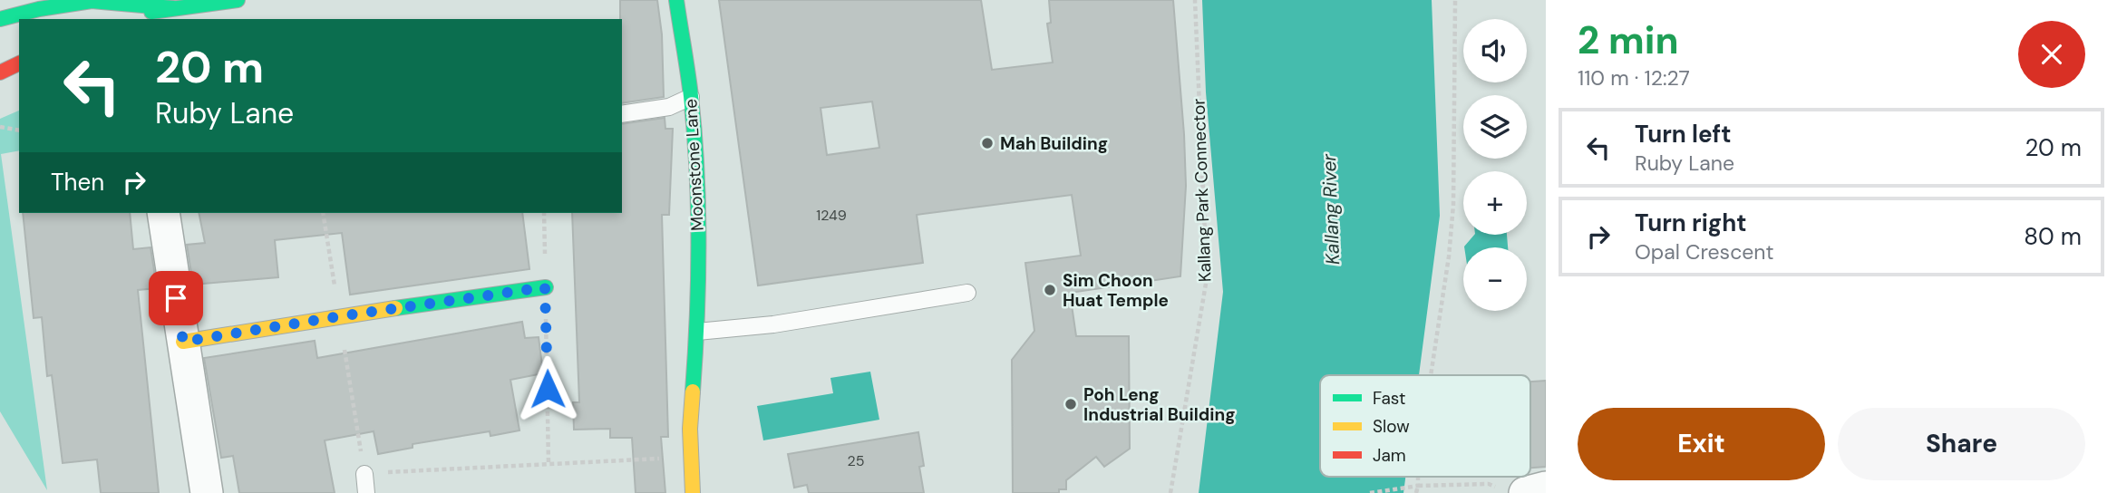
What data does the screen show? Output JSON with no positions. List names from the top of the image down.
{
  "streets": {
    "street": ["Moonstone Lane"],
    "path": ["Kallang Park Connector"]
  },
  "water": ["Kallang River"],
  "places": ["Mah Building", "Sim Choon Huat Temple", "Poh Leng Industrial Building"],
  "house_numbers": ["1249", "25"],
  "legend": ["Fast", "Slow", "Jam"],
  "page": {
    "heading": ["2 min", "110 m · 12:27"],
    "map_buttons": ["+", "−"],
    "turn": ["20 m", "Ruby Lane"],
    "list": [
      {
        "name": "Turn left",
        "note": "Ruby Lane",
        "value": "20 m"
      },
      {
        "name": "Turn right",
        "note": "Opal Crescent",
        "value": "80 m"
      }
    ],
    "then": "Then",
    "buttons": ["Exit", "Share"]
  }
}
